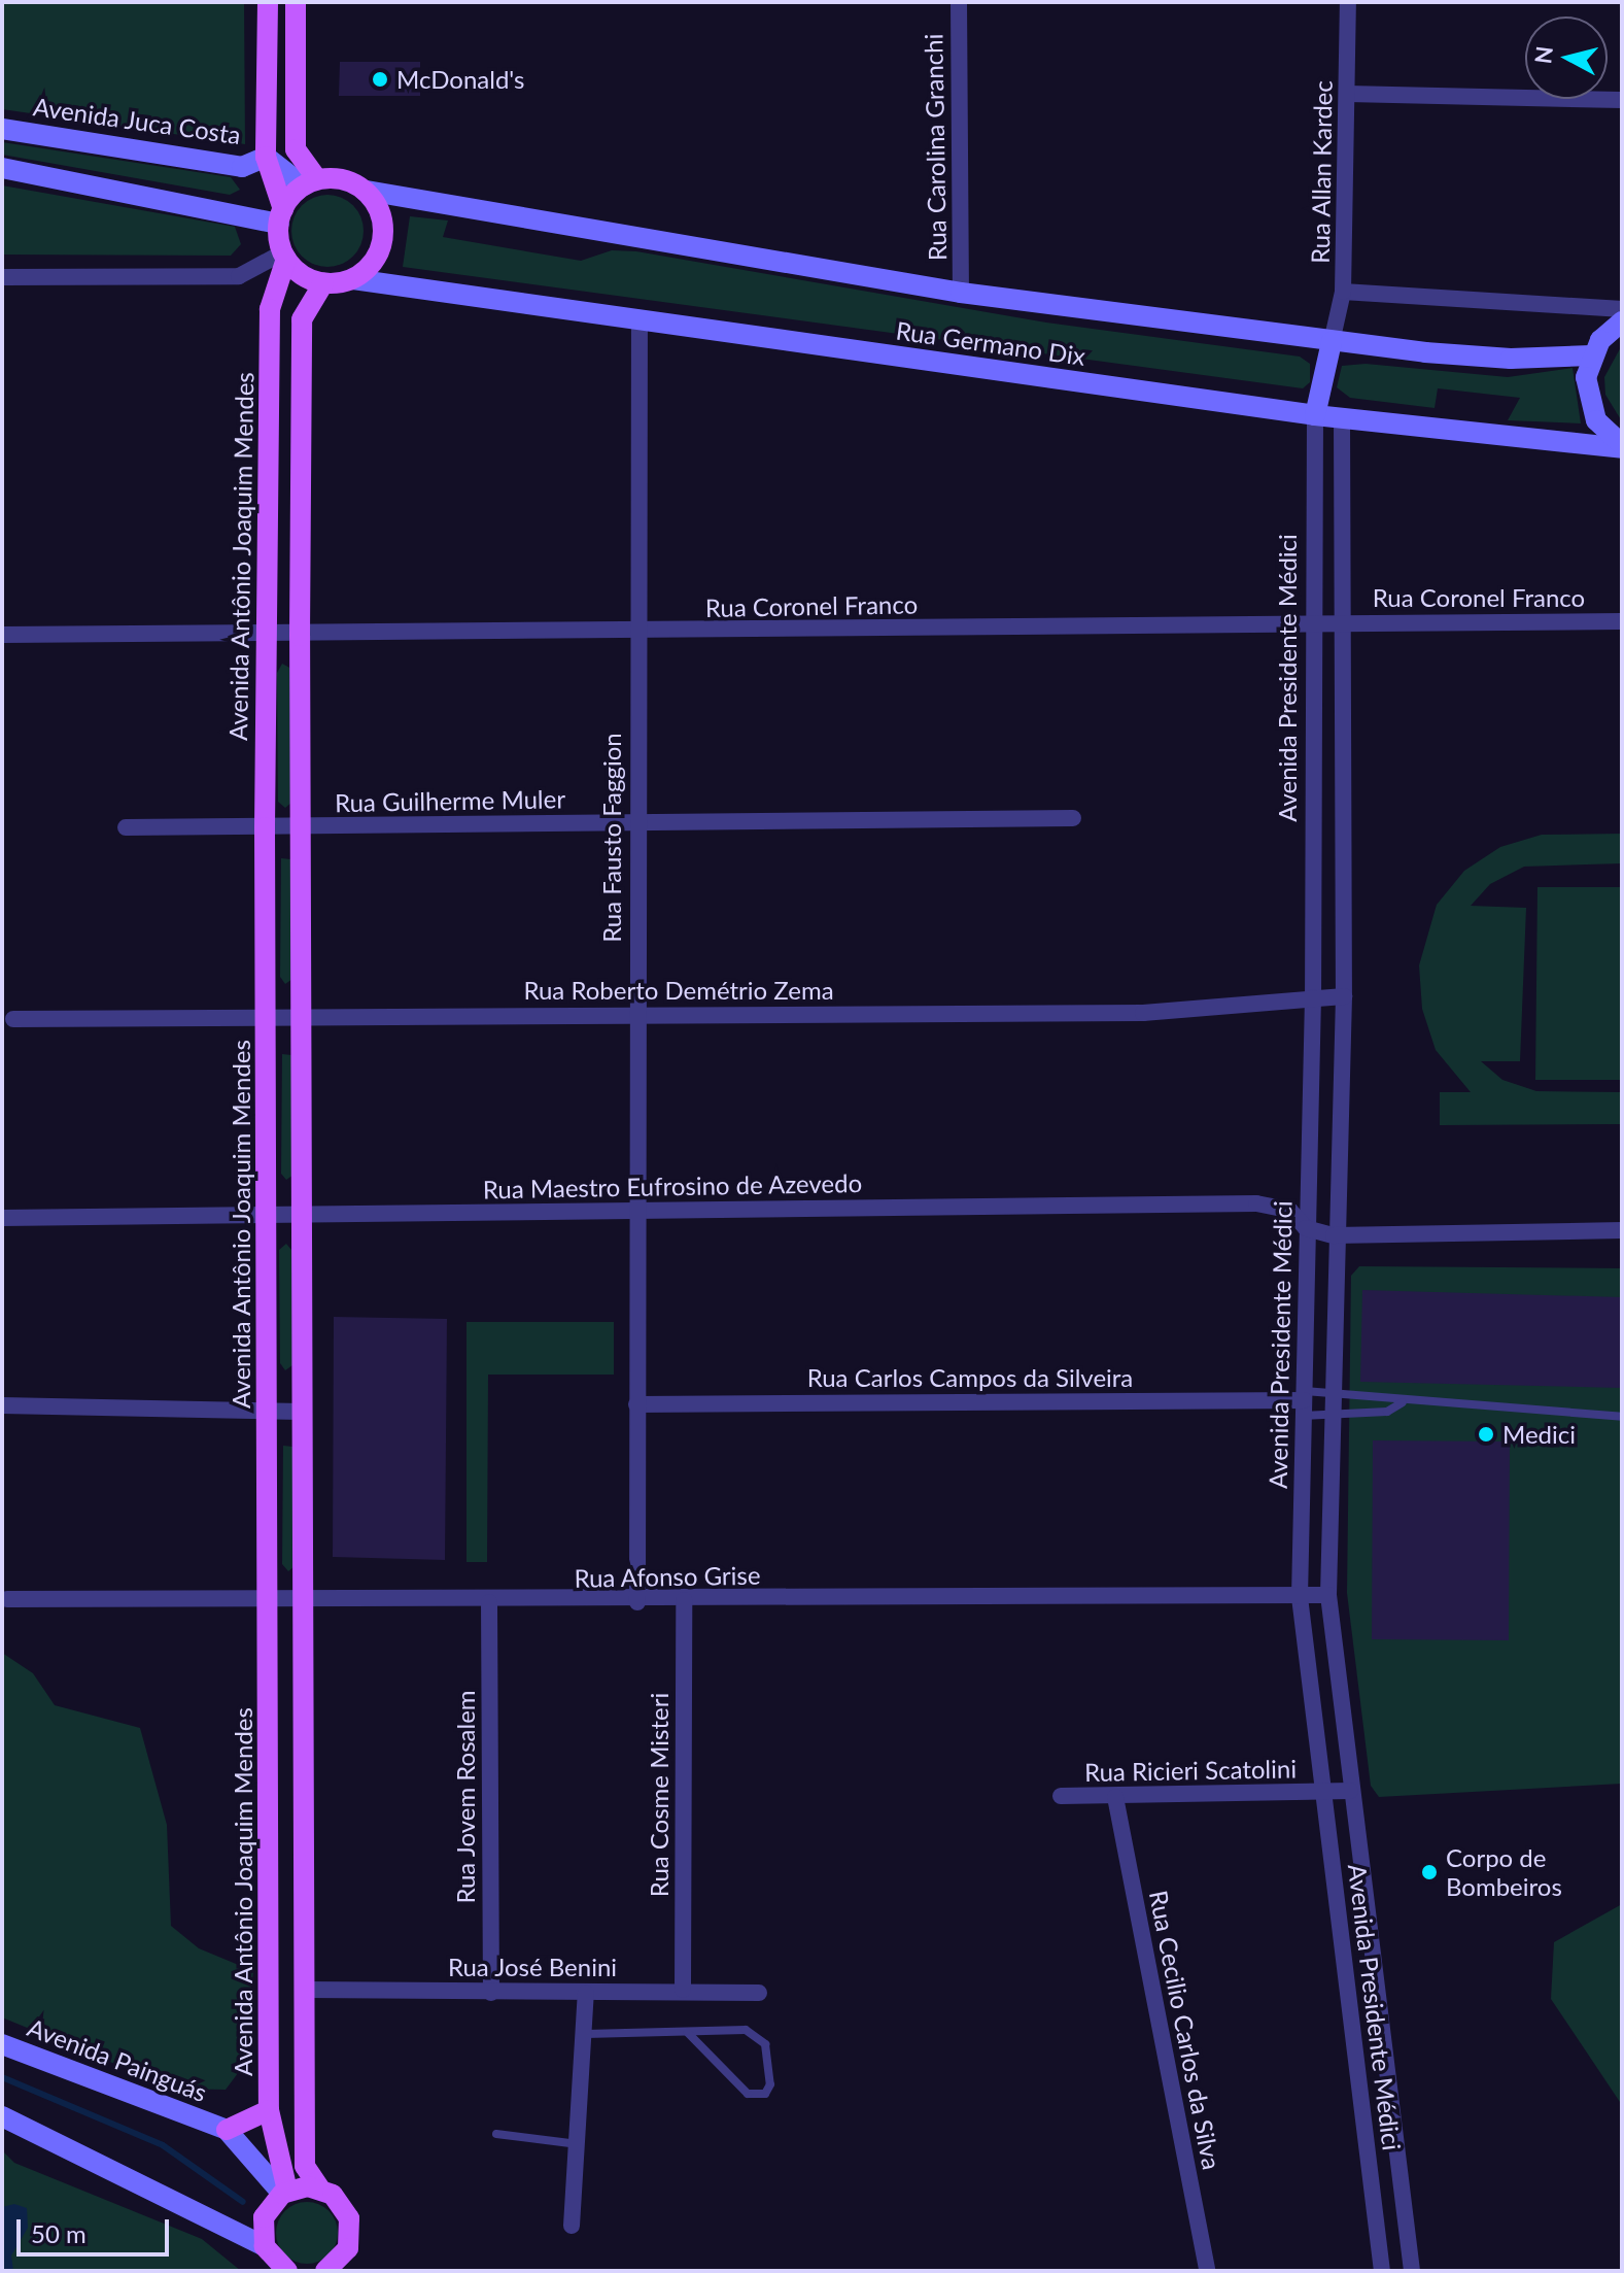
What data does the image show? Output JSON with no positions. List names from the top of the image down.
{
  "streets": {
    "main road": [
      "Avenida Juca Costa",
      "Rua Germano Dix",
      "Avenida Antônio Joaquim Mendes",
      "Avenida Painguás"
    ],
    "street": [
      "Rua Carolina Granchi",
      "Rua Allan Kardec",
      "Rua Coronel Franco",
      "Avenida Presidente Médici",
      "Rua Guilherme Muler",
      "Rua Fausto Faggion",
      "Rua Roberto Demétrio Zema",
      "Rua Maestro Eufrosino de Azevedo",
      "Rua Carlos Campos da Silveira",
      "Rua Afonso Grise",
      "Rua Ricieri Scatolini",
      "Rua Cosme Misteri",
      "Rua Jovem Rosalem",
      "Rua José Benini",
      "Rua Cecilio Carlos da Silva"
    ]
  },
  "crossings": [
    ["Avenida Juca Costa", "Rua Germano Dix"],
    ["Avenida Juca Costa", "Avenida Antônio Joaquim Mendes"],
    ["Rua Carolina Granchi", "Rua Germano Dix"],
    ["Rua Allan Kardec", "Rua Germano Dix"],
    ["Rua Germano Dix", "Avenida Antônio Joaquim Mendes"],
    ["Rua Germano Dix", "Avenida Presidente Médici"],
    ["Rua Germano Dix", "Rua Fausto Faggion"],
    ["Avenida Antônio Joaquim Mendes", "Rua Coronel Franco"],
    ["Avenida Antônio Joaquim Mendes", "Rua Guilherme Muler"],
    ["Avenida Antônio Joaquim Mendes", "Rua Roberto Demétrio Zema"],
    ["Avenida Antônio Joaquim Mendes", "Rua Maestro Eufrosino de Azevedo"],
    ["Avenida Antônio Joaquim Mendes", "Rua Afonso Grise"],
    ["Avenida Antônio Joaquim Mendes", "Avenida Painguás"],
    ["Rua Coronel Franco", "Avenida Presidente Médici"],
    ["Rua Coronel Franco", "Rua Fausto Faggion"],
    ["Avenida Presidente Médici", "Rua Roberto Demétrio Zema"],
    ["Avenida Presidente Médici", "Rua Maestro Eufrosino de Azevedo"],
    ["Avenida Presidente Médici", "Rua Carlos Campos da Silveira"],
    ["Avenida Presidente Médici", "Rua Afonso Grise"],
    ["Avenida Presidente Médici", "Rua Ricieri Scatolini"],
    ["Rua Guilherme Muler", "Rua Fausto Faggion"],
    ["Rua Fausto Faggion", "Rua Roberto Demétrio Zema"],
    ["Rua Fausto Faggion", "Rua Maestro Eufrosino de Azevedo"],
    ["Rua Fausto Faggion", "Rua Carlos Campos da Silveira"],
    ["Rua Fausto Faggion", "Rua Afonso Grise"],
    ["Rua Afonso Grise", "Rua Cosme Misteri"],
    ["Rua Afonso Grise", "Rua Jovem Rosalem"],
    ["Rua Ricieri Scatolini", "Rua Cecilio Carlos da Silva"],
    ["Rua Cosme Misteri", "Rua José Benini"],
    ["Rua Jovem Rosalem", "Rua José Benini"]
  ],
  "places": ["McDonald's", "Medici", "Corpo de Bombeiros"],
  "scale_bar": "50 m",
  "north": "left"
}
